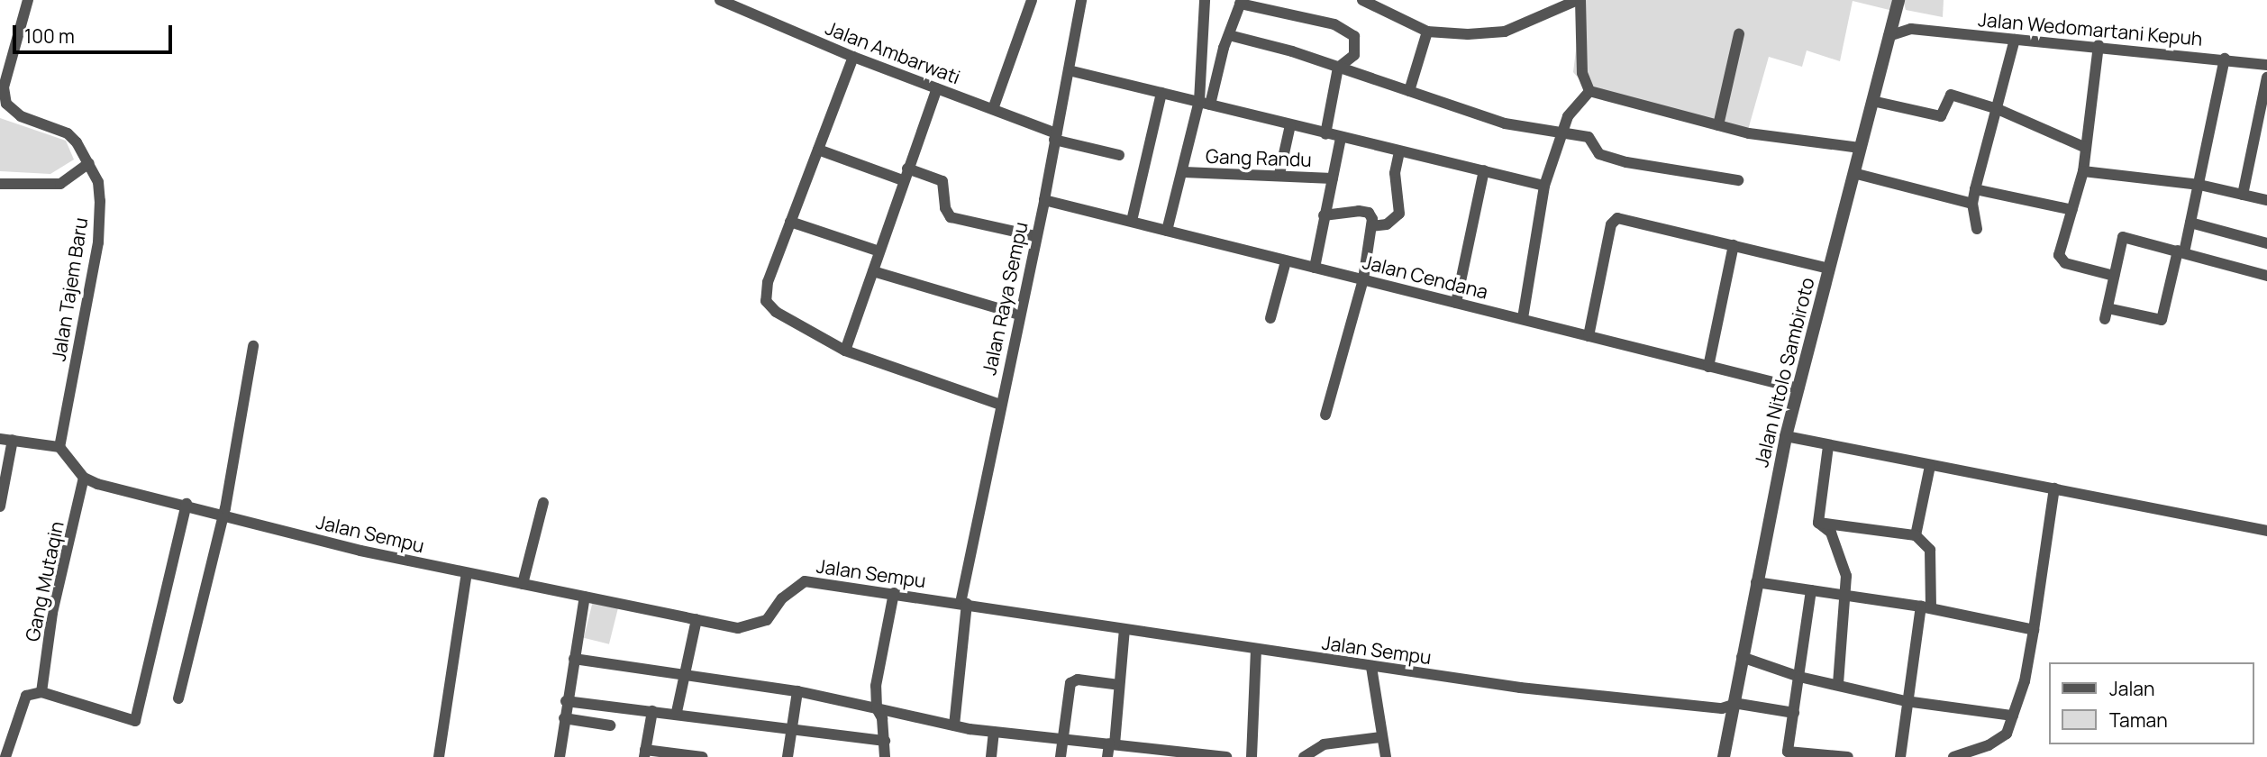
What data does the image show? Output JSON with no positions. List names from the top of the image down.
{
  "streets": {
    "street": [
      "Jalan Wedomartani Kepuh",
      "Jalan Ambarwati",
      "Gang Randu",
      "Jalan Cendana",
      "Jalan Tajem Baru",
      "Jalan Raya Sempu",
      "Jalan Nitolo Sambiroto",
      "Jalan Sempu",
      "Gang Mutaqin"
    ]
  },
  "crossings": [
    ["Jalan Wedomartani Kepuh", "Jalan Nitolo Sambiroto"],
    ["Jalan Ambarwati", "Jalan Raya Sempu"],
    ["Jalan Cendana", "Jalan Raya Sempu"],
    ["Jalan Cendana", "Jalan Nitolo Sambiroto"],
    ["Jalan Raya Sempu", "Jalan Sempu"],
    ["Jalan Nitolo Sambiroto", "Jalan Sempu"],
    ["Jalan Sempu", "Gang Mutaqin"]
  ],
  "legend": ["Jalan", "Taman"],
  "scale_bar": "100 m"
}
